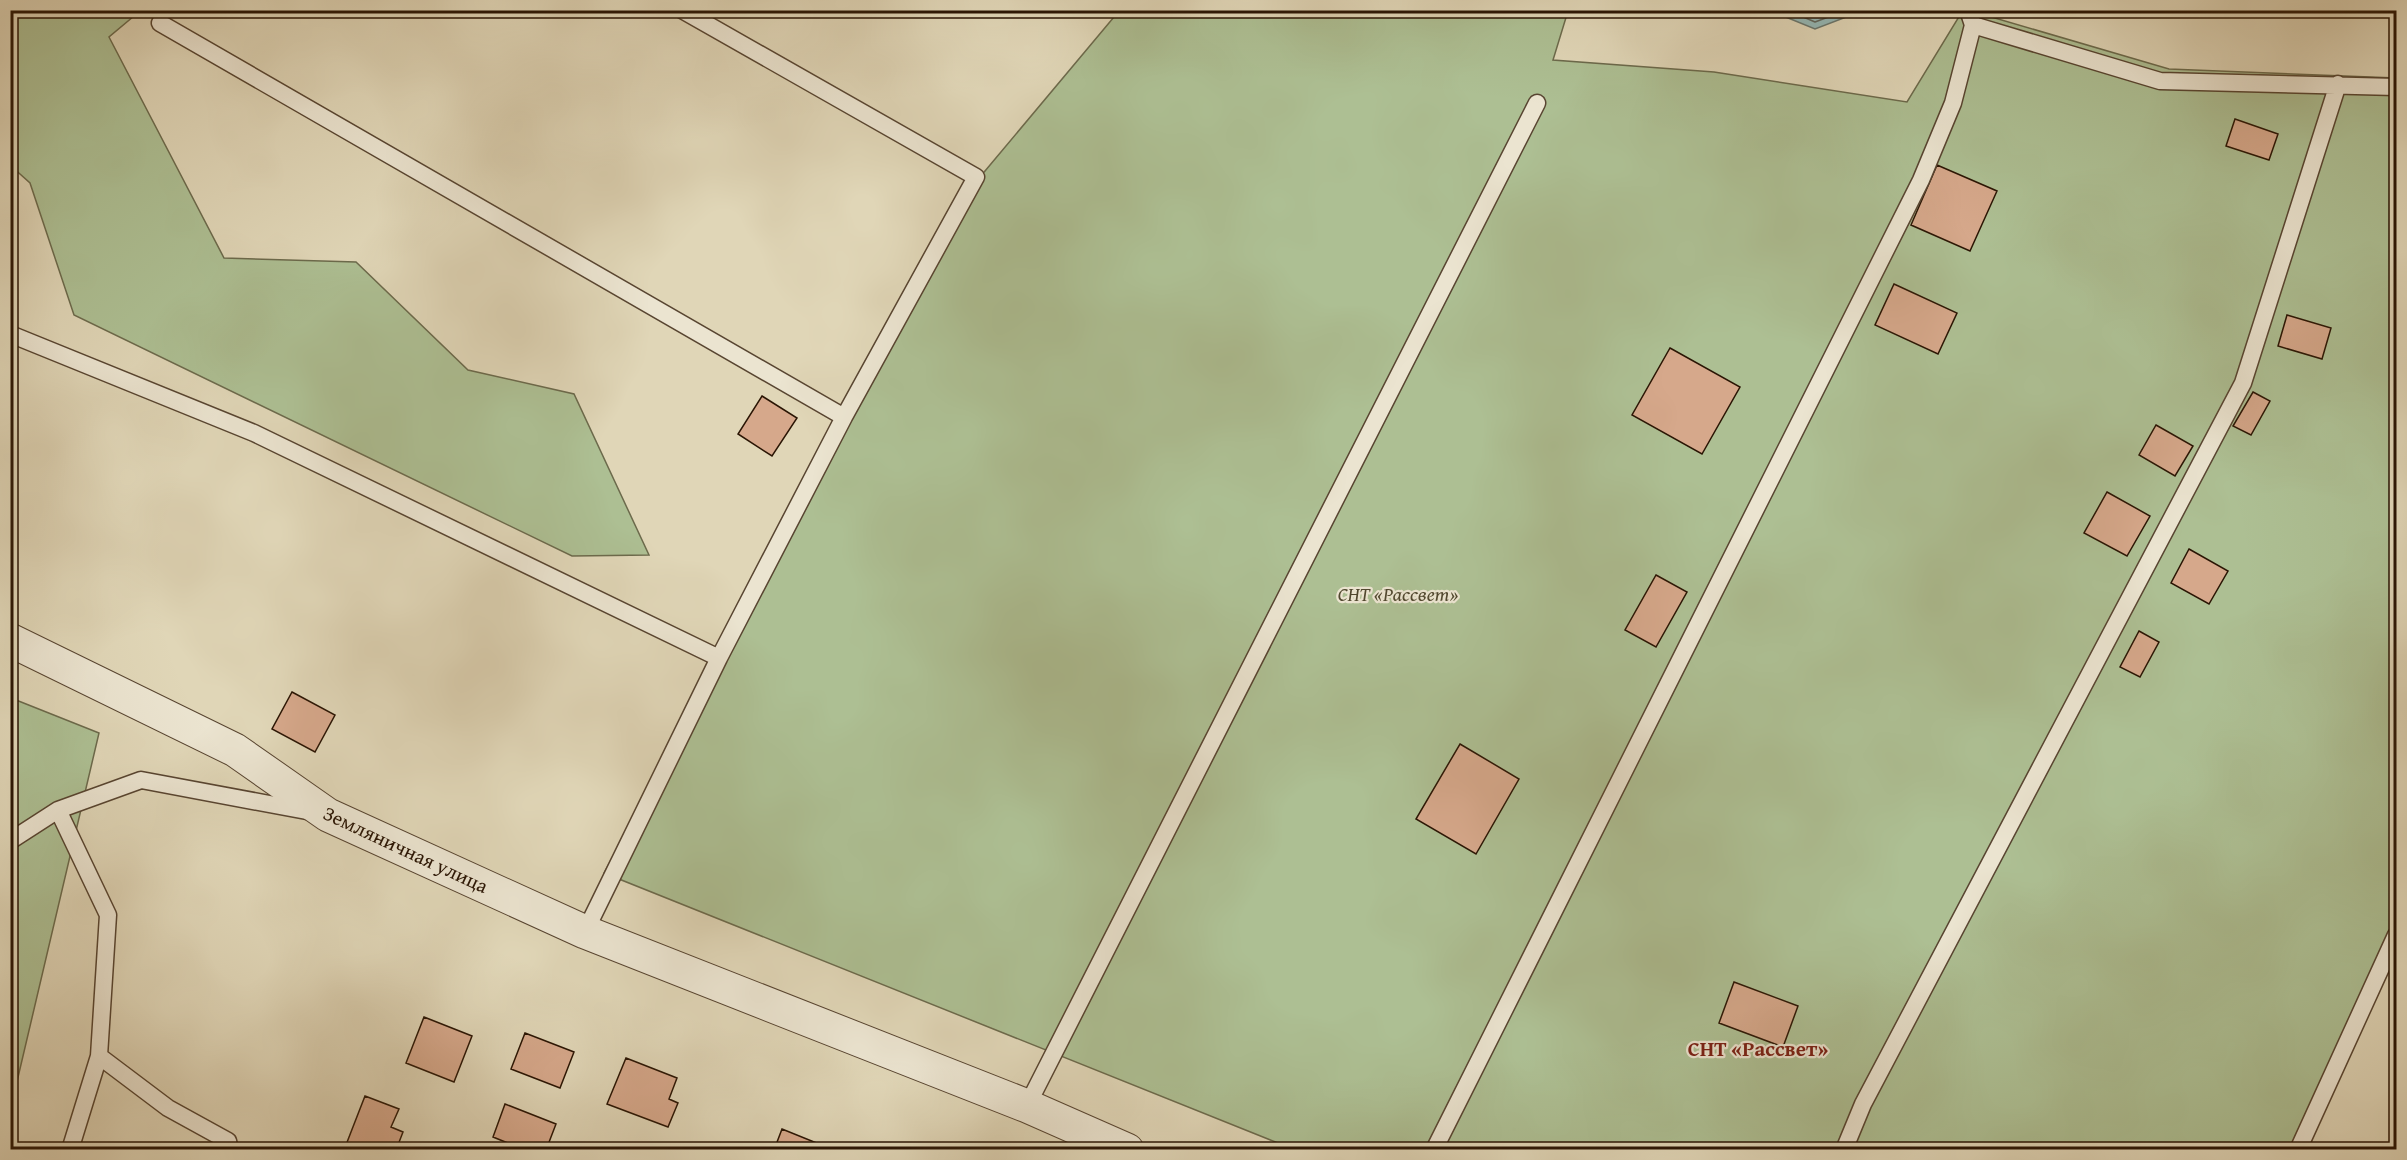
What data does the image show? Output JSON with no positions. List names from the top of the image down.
{
  "streets": {
    "street": ["Земляничная улица"]
  },
  "districts": ["СНТ «Рассвет»"],
  "parks": ["СНТ «Рассвет»"]
}
